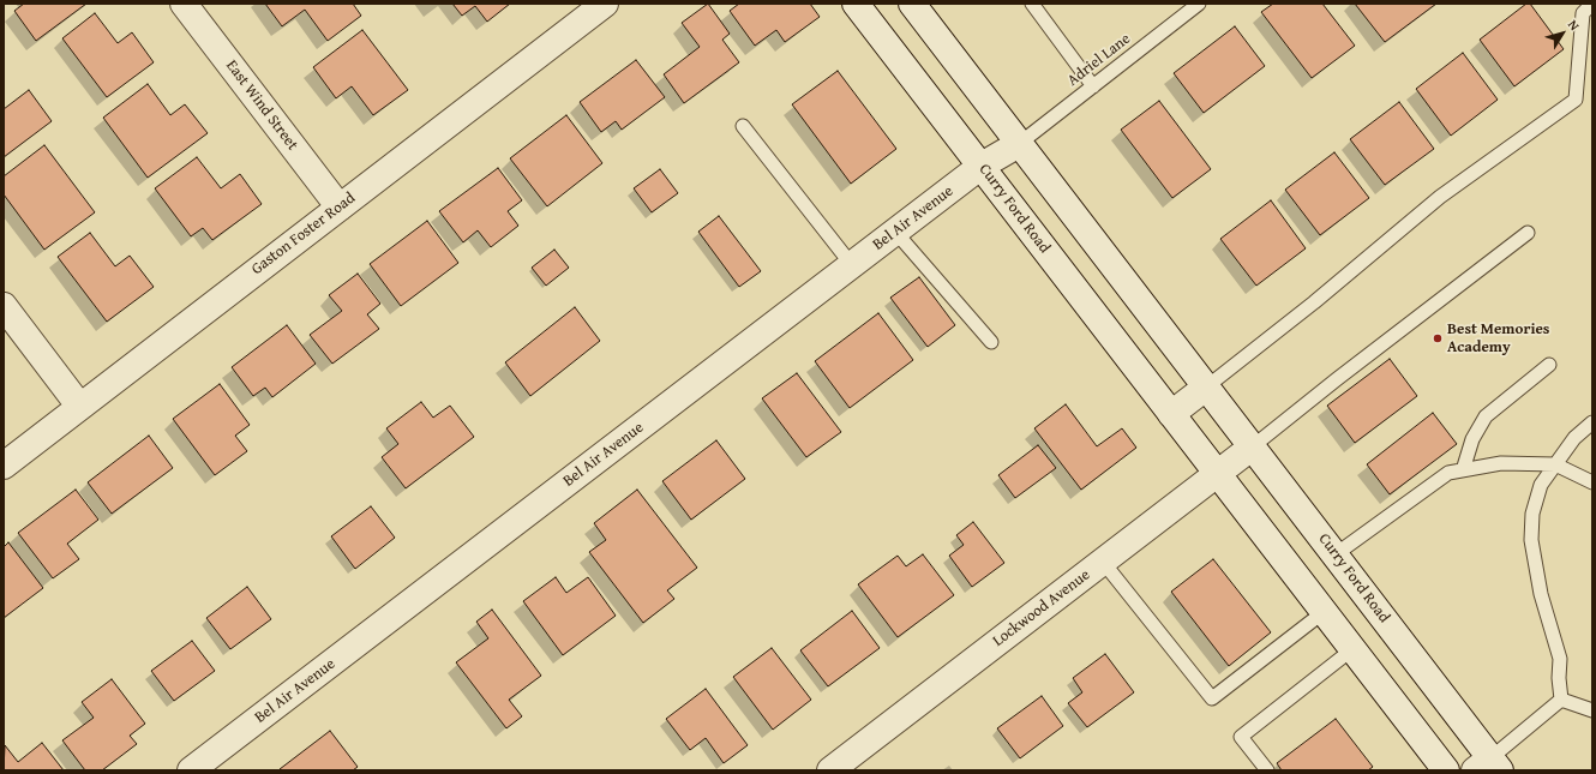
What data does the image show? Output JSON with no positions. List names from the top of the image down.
{
  "streets": {
    "street": [
      "East Wind Street",
      "Curry Ford Road",
      "Bel Air Avenue",
      "Gaston Foster Road",
      "Lockwood Avenue"
    ],
    "lane": ["Adriel Lane"]
  },
  "crossings": [
    ["Adriel Lane", "Curry Ford Road"],
    ["Adriel Lane", "Bel Air Avenue"],
    ["East Wind Street", "Gaston Foster Road"],
    ["Curry Ford Road", "Bel Air Avenue"],
    ["Curry Ford Road", "Lockwood Avenue"]
  ],
  "places": ["Best Memories Academy"],
  "north": "top right"
}
